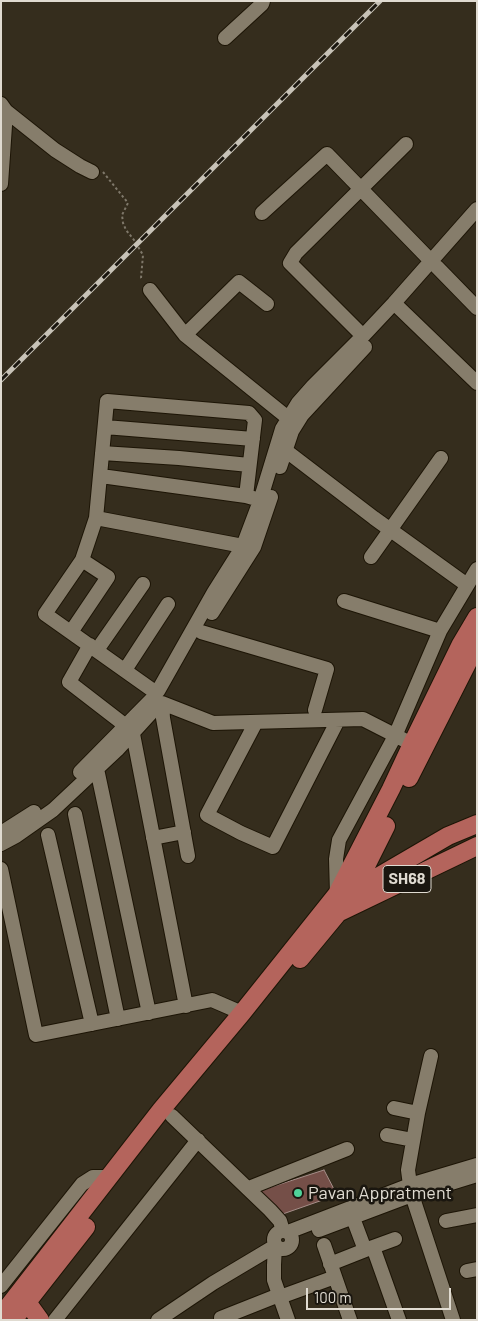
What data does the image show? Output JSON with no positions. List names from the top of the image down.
{
  "streets": {
    "main road": ["SH68"]
  },
  "places": ["Pavan Appratment"],
  "scale_bar": "100 m"
}
